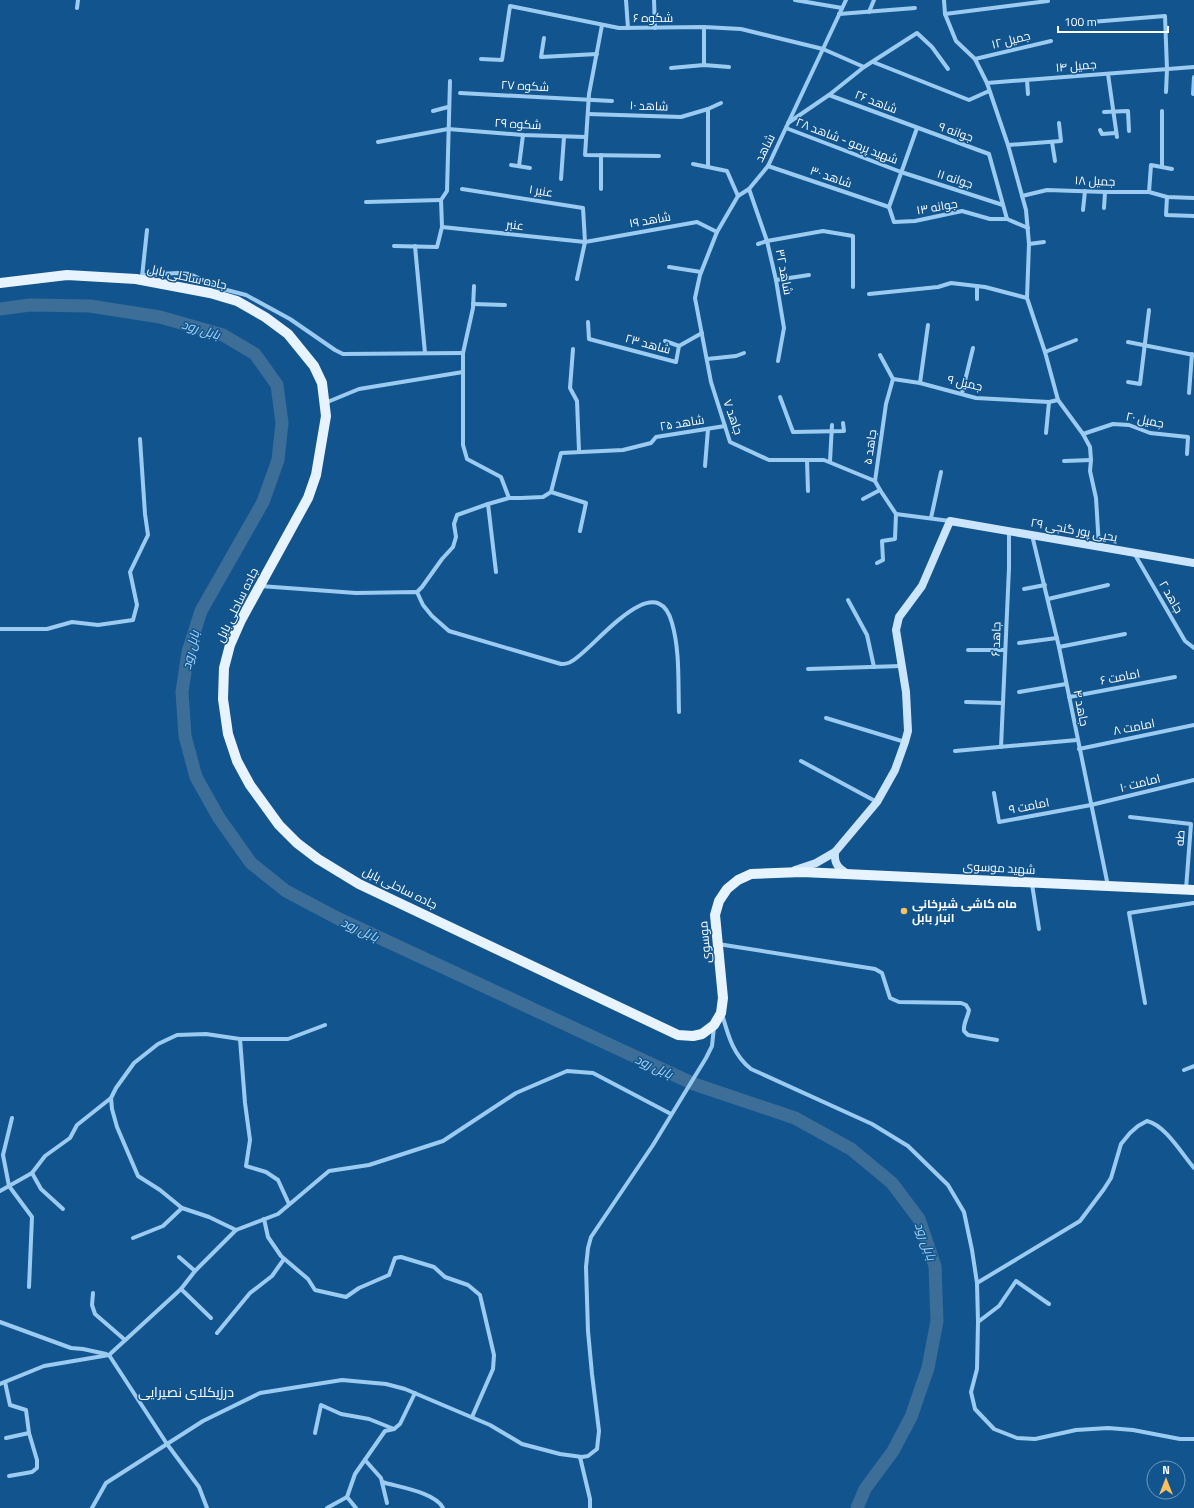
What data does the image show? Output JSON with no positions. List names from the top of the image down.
{
  "streets": {
    "main road": [
      "جاده ساحلی بابل",
      "یحیی پور گنجی ۲۹",
      "شهید موسوی",
      "موسوی"
    ],
    "street": [
      "شکوه ۶",
      "جمیل ۱۲",
      "جمیل ۱۴",
      "شکوه ۲۷",
      "شاهد ۲۶",
      "شاهد ۱۰",
      "شکوه ۲۹",
      "جوانه ۹",
      "شهید پرمو - شاهد ۲۸",
      "شاهد",
      "شاهد ۳۰",
      "جوانه ۱۱",
      "جمیل ۱۸",
      "عنیر ۱",
      "جوانه ۱۳",
      "شاهد ۱۹",
      "عنبر",
      "شاهد ۳۲",
      "شاهد ۲۳",
      "جمیل ۹",
      "جاهد ۷",
      "جمیل ۲۰",
      "شاهد ۲۵",
      "جاهد ۵",
      "جاهد ۲",
      "جاهد ۶",
      "امامت ۶",
      "جاهد ۴",
      "امامت ۸",
      "امامت ۱۰",
      "امامت ۹",
      "طه"
    ]
  },
  "crossings": [
    ["شکوه ۶", "شاهد"],
    ["شاهد ۲۶", "جوانه ۹"],
    ["جوانه ۹", "جوانه ۱۱"],
    ["شهید پرمو - شاهد ۲۸", "شاهد"],
    ["شهید پرمو - شاهد ۲۸", "جوانه ۱۱"],
    ["شاهد", "شاهد ۳۰"],
    ["شاهد", "شاهد ۱۹"],
    ["شاهد", "شاهد ۳۲"],
    ["شاهد", "جاهد ۷"],
    ["شاهد ۳۰", "جوانه ۱۳"],
    ["عنیر ۱", "شاهد ۱۹"],
    ["عنیر ۱", "عنبر"],
    ["شاهد ۱۹", "عنبر"],
    ["جاده ساحلی بابل", "موسوی"],
    ["شاهد ۲۳", "جاهد ۷"],
    ["جمیل ۹", "جاهد ۵"],
    ["جاهد ۷", "شاهد ۲۵"],
    ["جاهد ۷", "جاهد ۵"],
    ["یحیی پور گنجی ۲۹", "جاهد ۲"],
    ["یحیی پور گنجی ۲۹", "جاهد ۶"],
    ["یحیی پور گنجی ۲۹", "جاهد ۴"],
    ["امامت ۶", "جاهد ۴"],
    ["جاهد ۴", "امامت ۸"],
    ["جاهد ۴", "امامت ۱۰"],
    ["جاهد ۴", "امامت ۹"],
    ["جاهد ۴", "شهید موسوی"],
    ["امامت ۱۰", "امامت ۹"],
    ["طه", "شهید موسوی"],
    ["شهید موسوی", "موسوی"]
  ],
  "districts": ["درزیکلای نصیرایی"],
  "water": ["بابل رود"],
  "places": ["ماه کاشی شیرخانی انبار بابل"],
  "scale_bar": "100 m",
  "north": "top"
}
